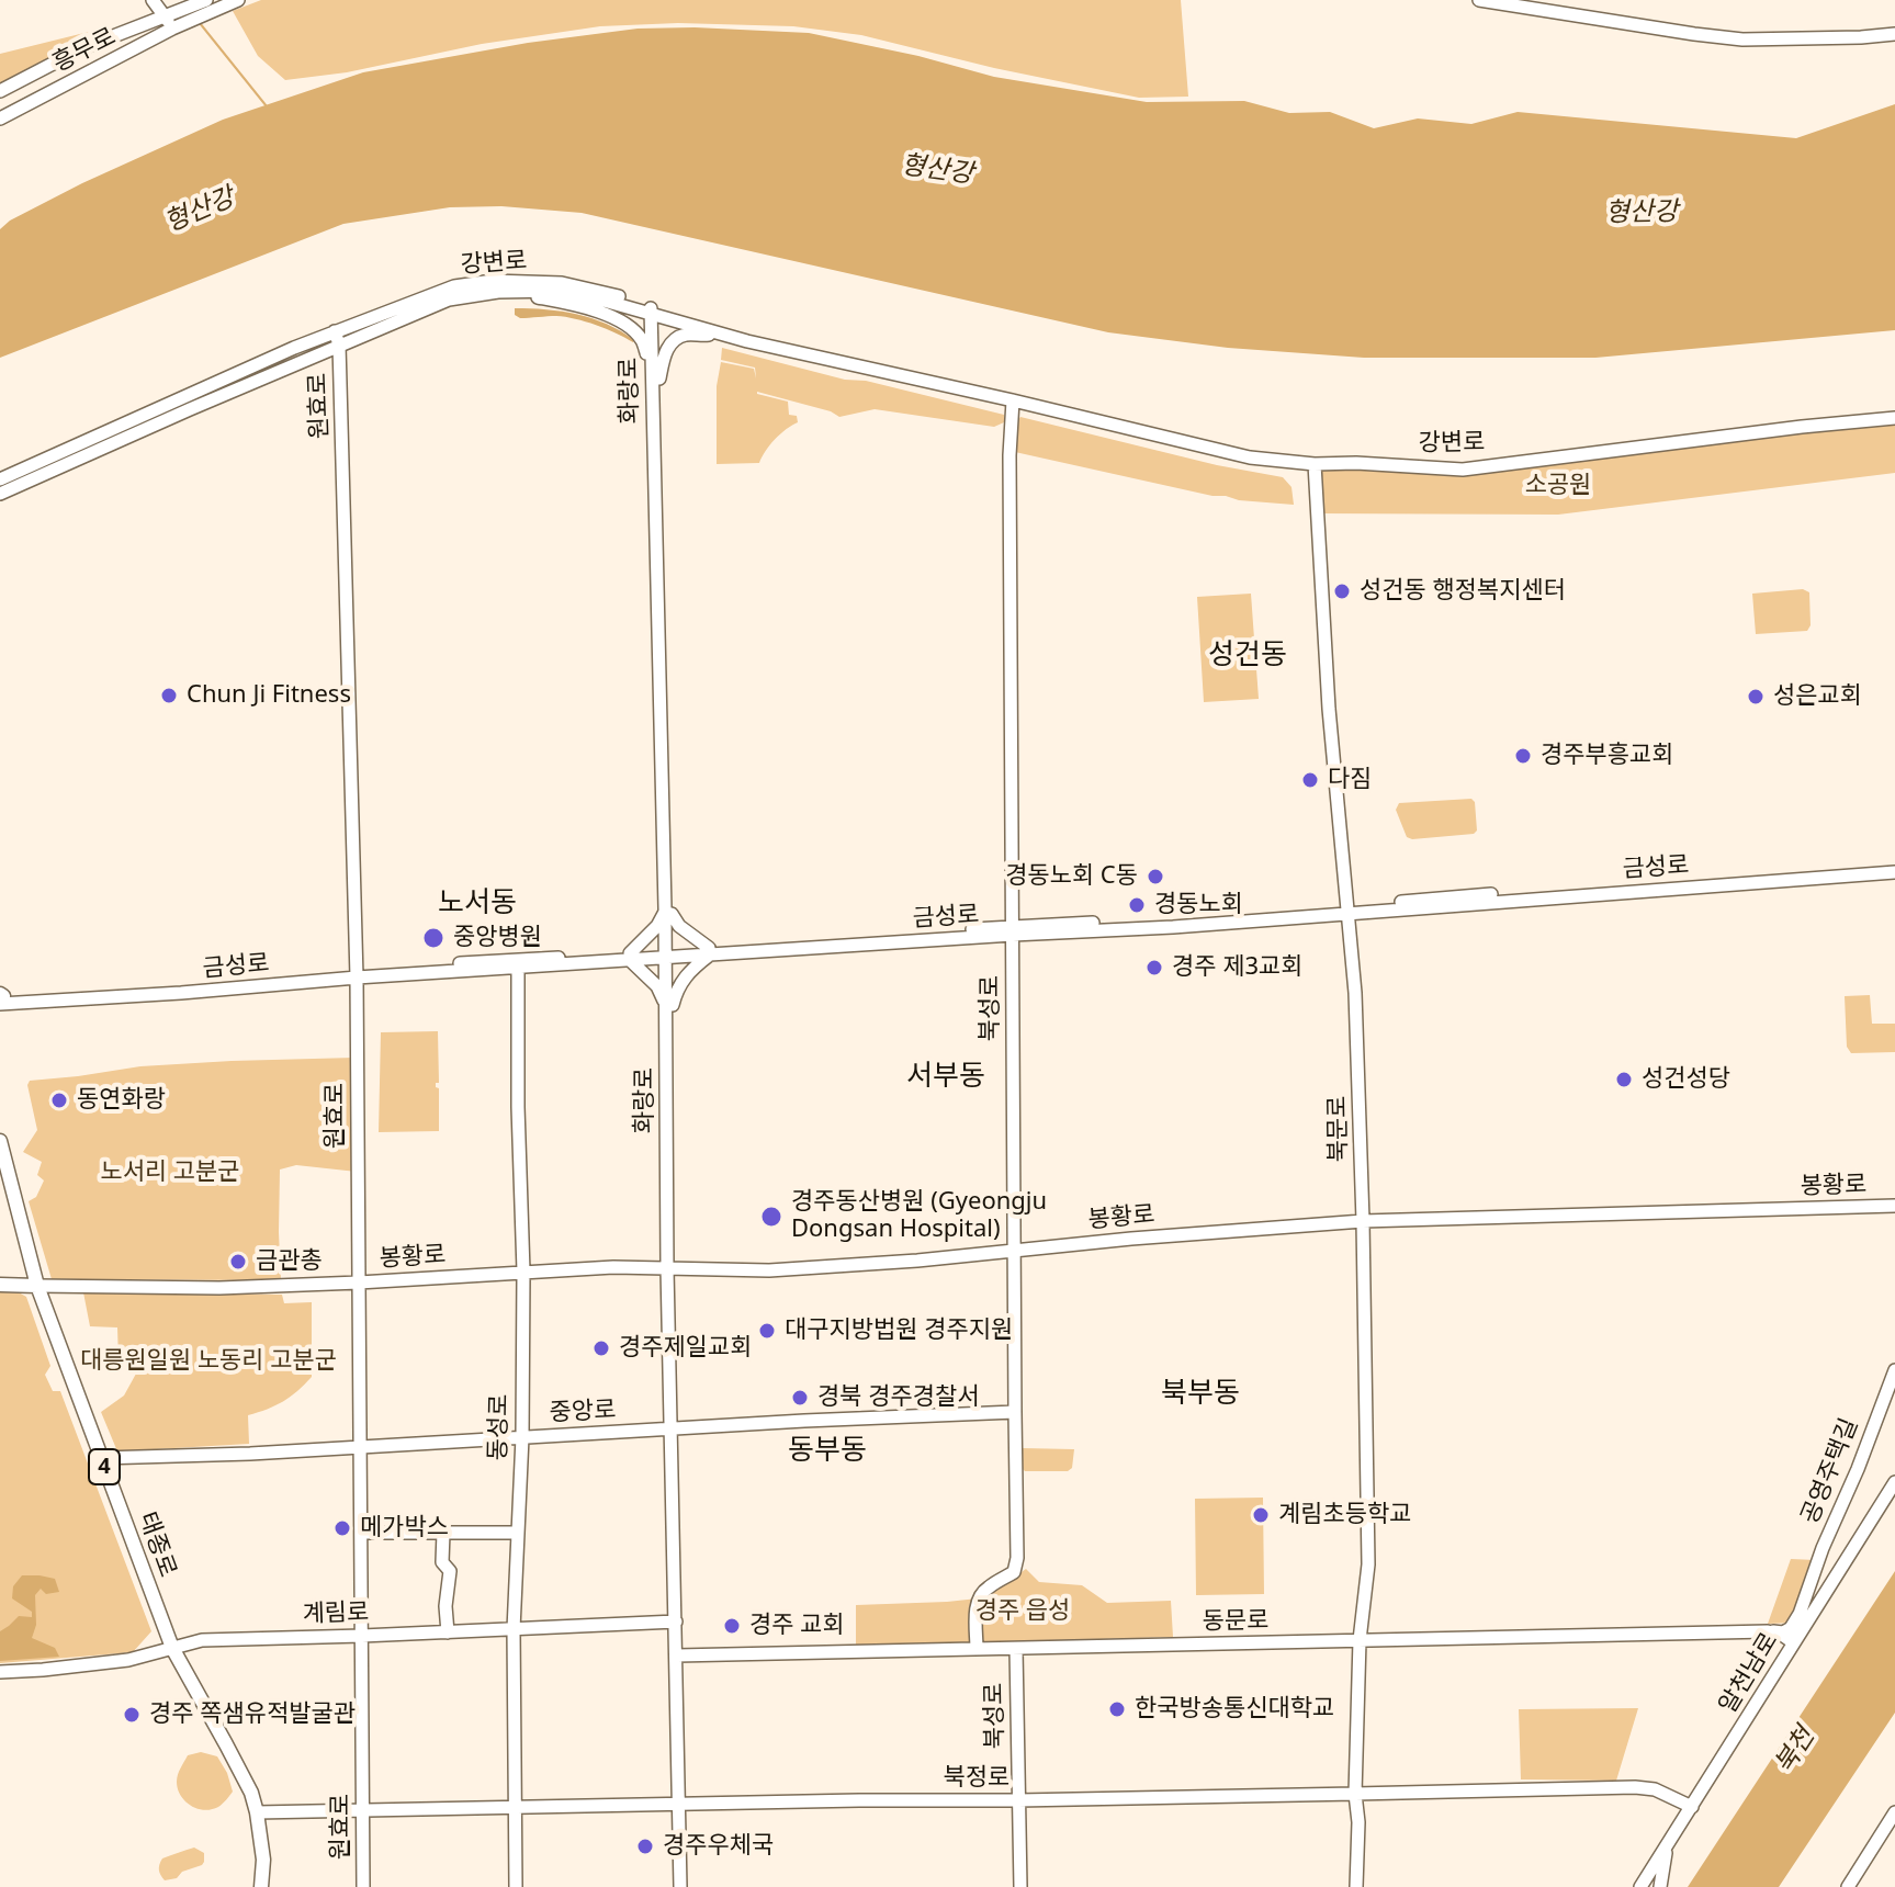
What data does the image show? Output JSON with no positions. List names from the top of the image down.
{
  "streets": {
    "main road": ["4", "태종로"],
    "street": [
      "흥무로",
      "강변로",
      "화랑로",
      "원효로",
      "금성로",
      "북성로",
      "북문로",
      "봉황로",
      "중앙로",
      "동성로",
      "공영주택길",
      "계림로",
      "동문로",
      "알천남로",
      "북정로"
    ]
  },
  "crossings": [
    ["강변로", "화랑로"],
    ["강변로", "원효로"],
    ["강변로", "북성로"],
    ["강변로", "북문로"],
    ["화랑로", "금성로"],
    ["화랑로", "봉황로"],
    ["화랑로", "중앙로"],
    ["화랑로", "계림로"],
    ["화랑로", "동문로"],
    ["화랑로", "북정로"],
    ["원효로", "금성로"],
    ["원효로", "봉황로"],
    ["원효로", "중앙로"],
    ["원효로", "계림로"],
    ["원효로", "북정로"],
    ["금성로", "북성로"],
    ["금성로", "북문로"],
    ["금성로", "동성로"],
    ["북성로", "봉황로"],
    ["북성로", "중앙로"],
    ["북성로", "동문로"],
    ["북성로", "북정로"],
    ["북문로", "봉황로"],
    ["북문로", "동문로"],
    ["북문로", "북정로"],
    ["봉황로", "동성로"],
    ["봉황로", "태종로"],
    ["중앙로", "동성로"],
    ["중앙로", "태종로"],
    ["동성로", "계림로"],
    ["동성로", "북정로"],
    ["공영주택길", "알천남로"],
    ["태종로", "계림로"],
    ["태종로", "북정로"],
    ["동문로", "알천남로"],
    ["알천남로", "북정로"]
  ],
  "districts": [
    "성건동",
    "노서동",
    "서부동",
    "북부동",
    "동부동"
  ],
  "water": ["형산강", "북천"],
  "parks": [
    "소공원",
    "노서리 고분군",
    "대릉원일원 노동리 고분군",
    "경주 읍성"
  ],
  "places": [
    "성건동 행정복지센터",
    "Chun Ji Fitness",
    "성은교회",
    "경주부흥교회",
    "다짐",
    "경동노회 C동",
    "경동노회",
    "중앙병원",
    "경주 제3교회",
    "성건성당",
    "동연화랑",
    "경주동산병원 (Gyeongju Dongsan Hospital)",
    "금관총",
    "대구지방법원 경주지원",
    "경주제일교회",
    "경북 경주경찰서",
    "계림초등학교",
    "메가박스",
    "경주 교회",
    "한국방송통신대학교",
    "경주 쪽샘유적발굴관",
    "경주우체국"
  ]
}
